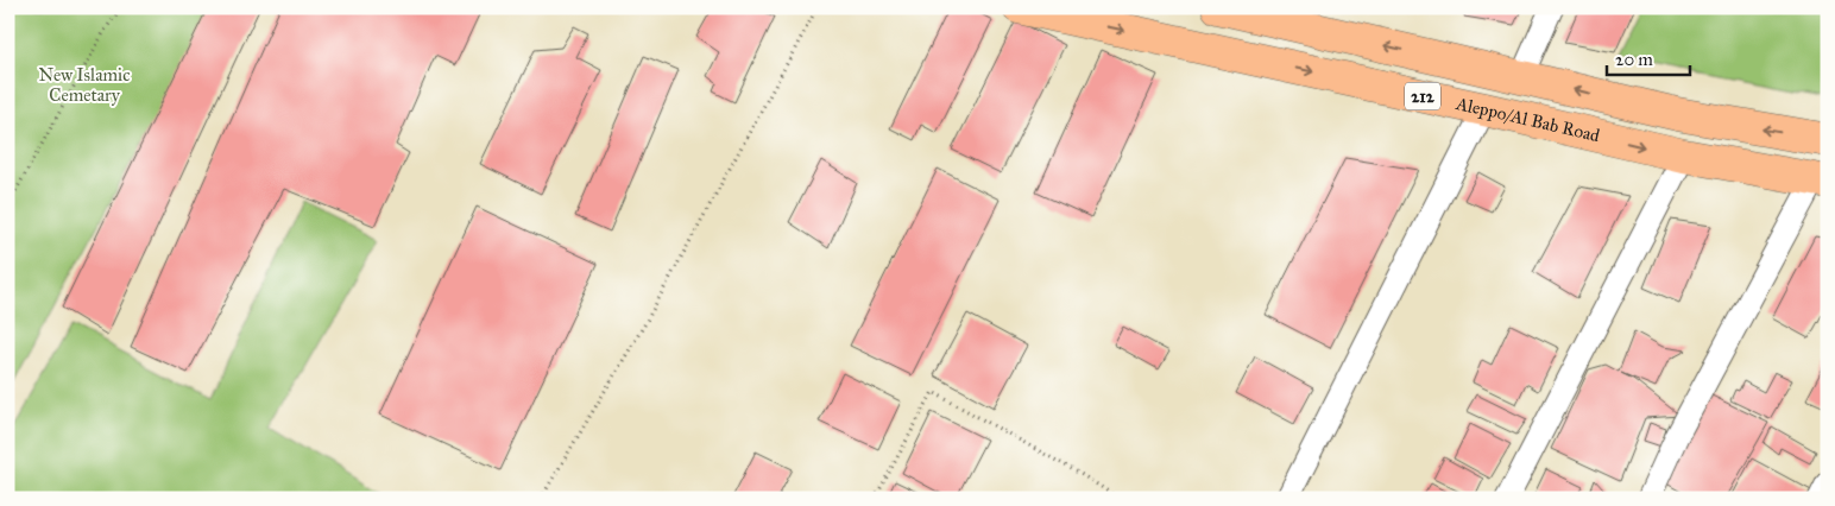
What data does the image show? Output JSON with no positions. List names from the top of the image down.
{
  "streets": {
    "main road": ["212", "Aleppo/Al Bab Road"]
  },
  "parks": ["New Islamic Cemetary"],
  "scale_bar": "20 m"
}
